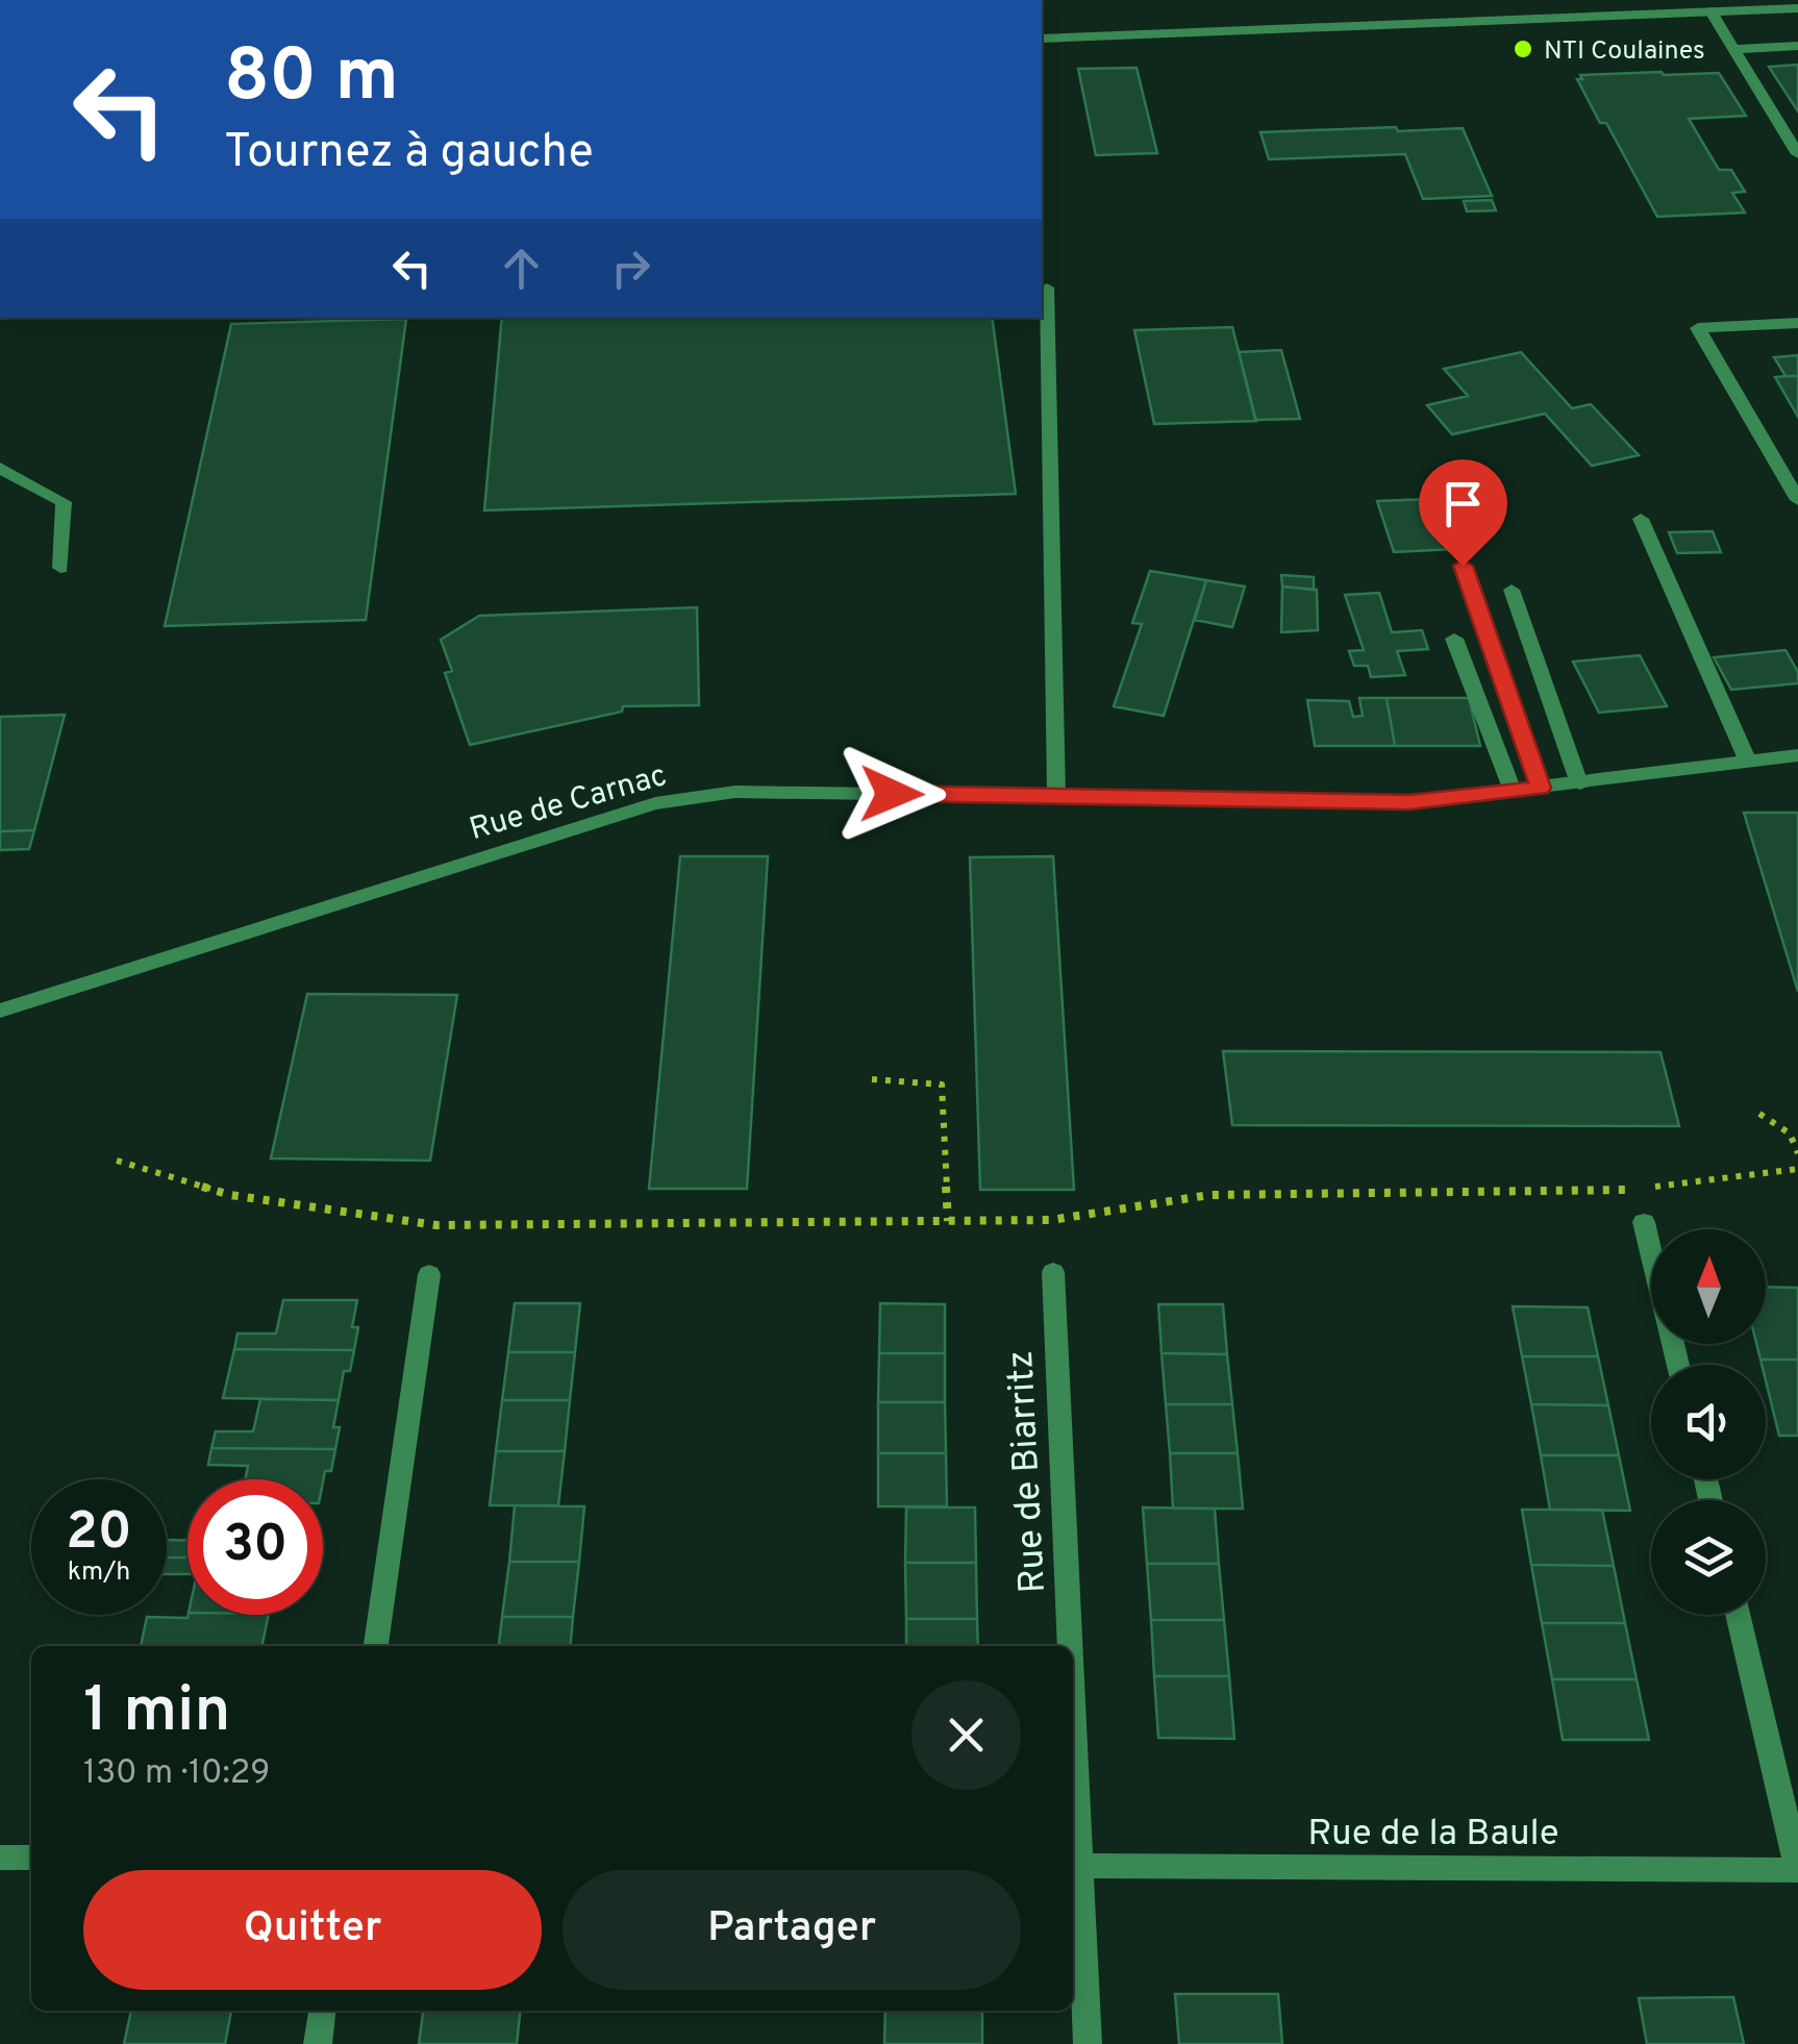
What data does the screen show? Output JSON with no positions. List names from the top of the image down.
{
  "streets": {
    "street": ["Rue de Carnac", "Rue de Biarritz", "Rue de la Baule"]
  },
  "crossings": [
    ["Rue de Biarritz", "Rue de la Baule"]
  ],
  "places": ["NTI Coulaines"],
  "north": "top",
  "page": {
    "turn": ["80 m", "Tournez à gauche"],
    "speed": "20 km/h",
    "limit": "30",
    "heading": ["1 min", "130 m · 10:29"],
    "buttons": ["Quitter", "Partager"]
  }
}
